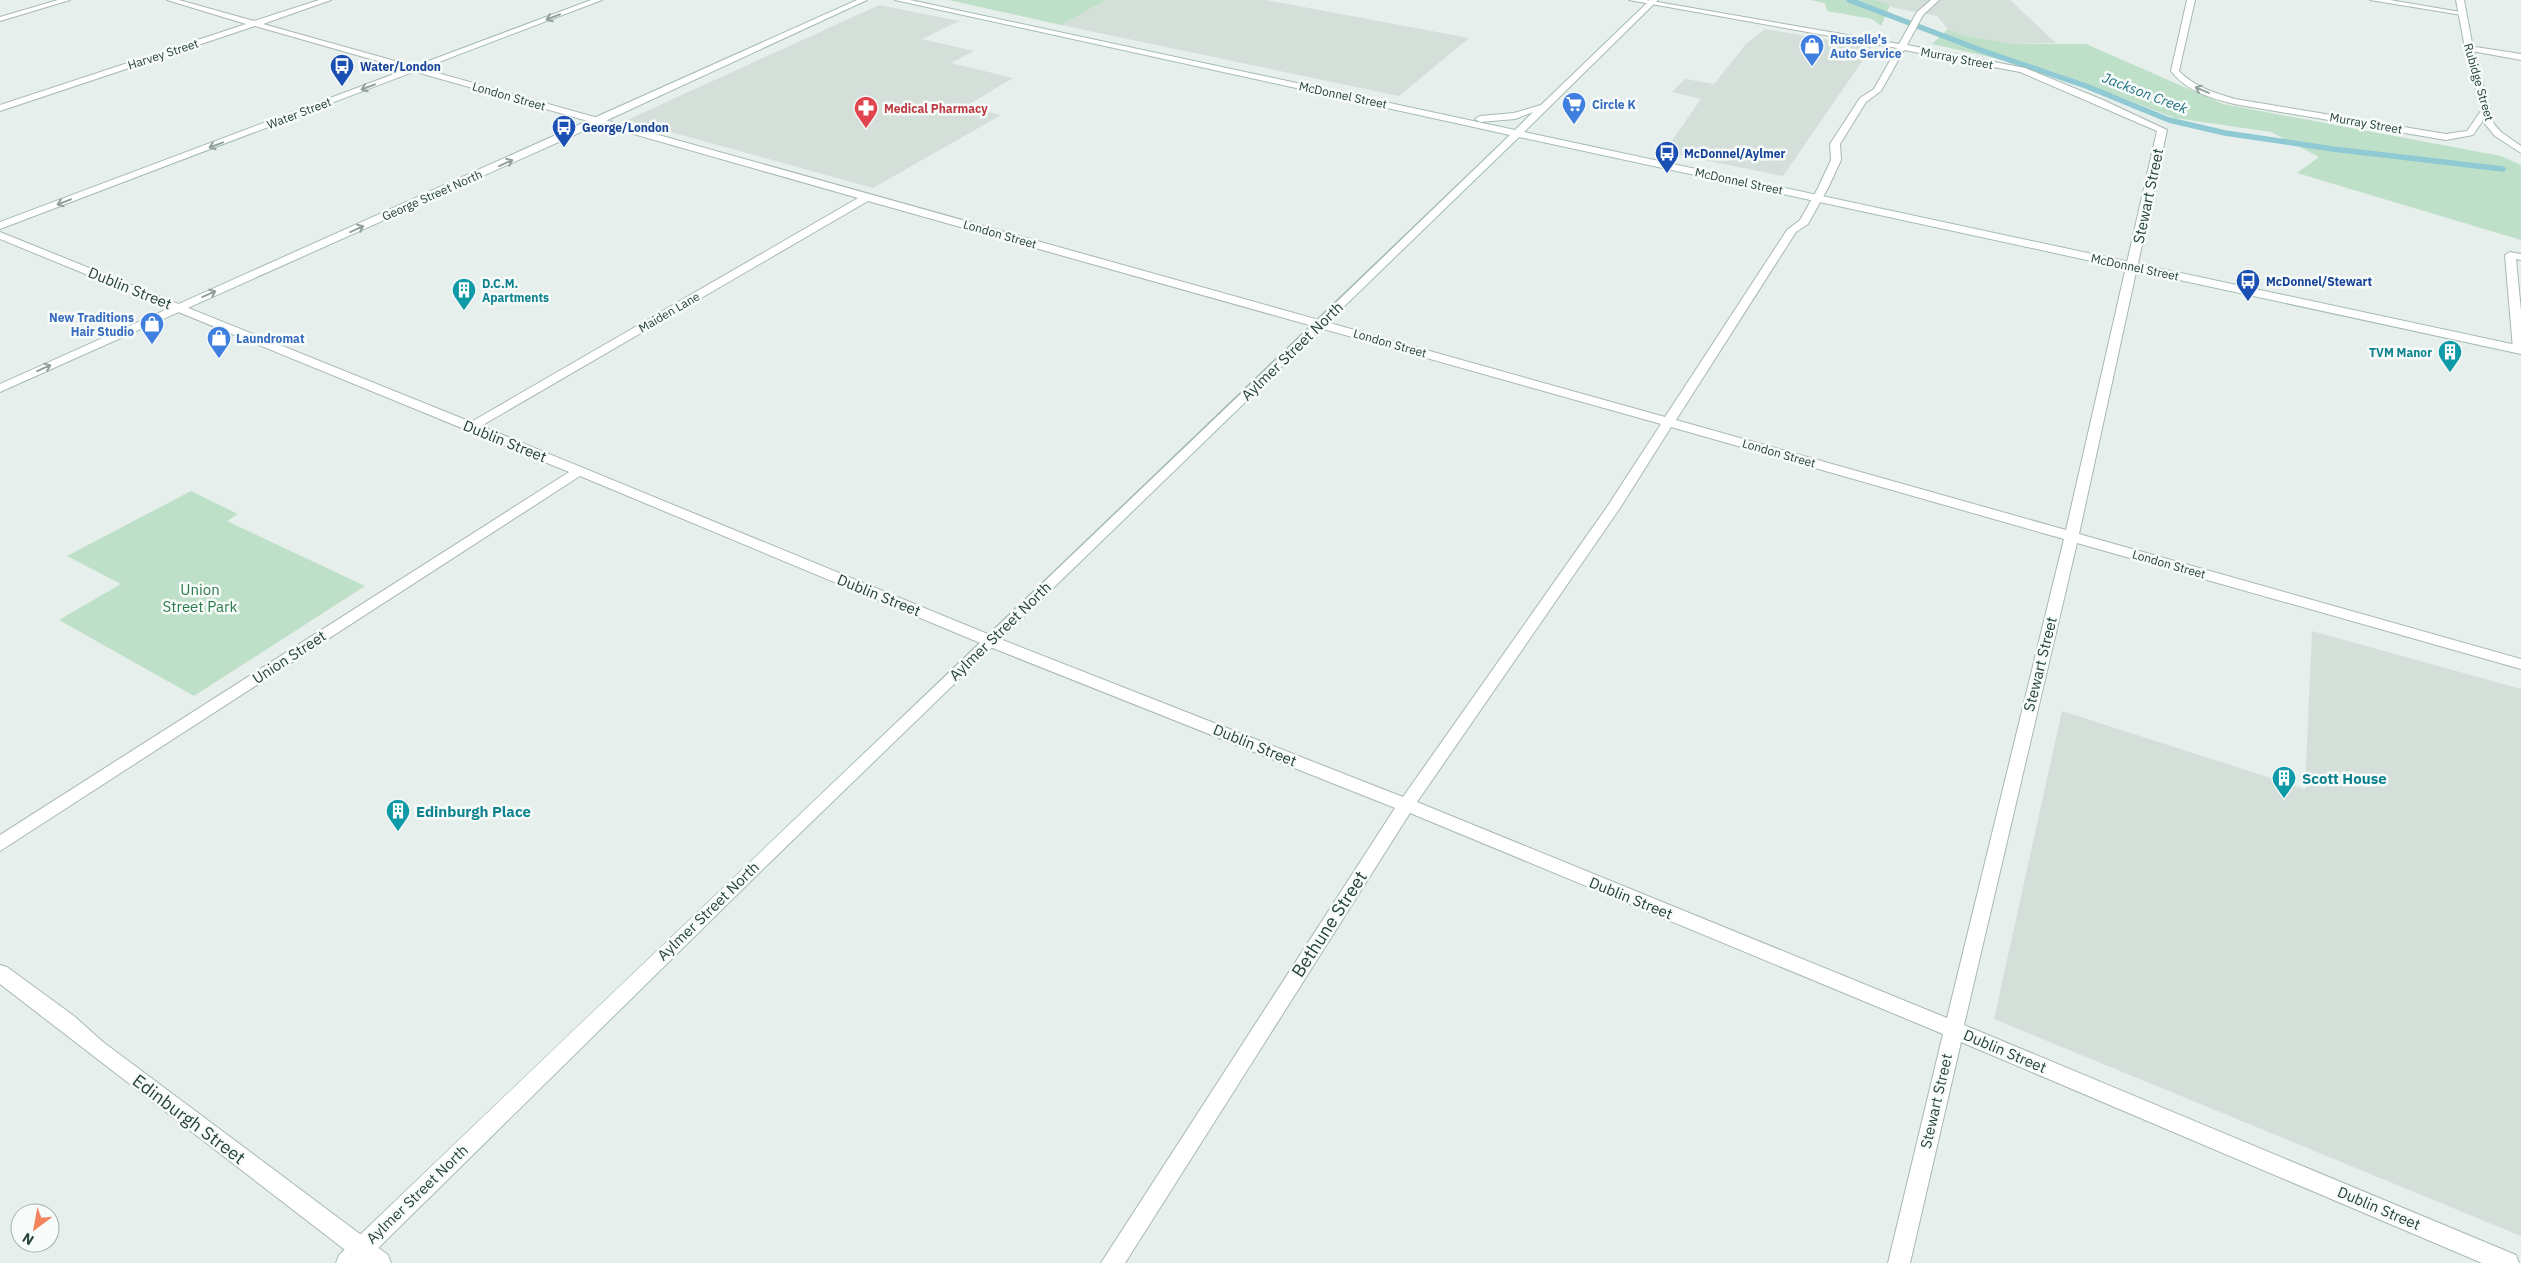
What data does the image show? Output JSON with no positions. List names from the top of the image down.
{
  "streets": {
    "street": [
      "Harvey Street",
      "Murray Street",
      "Rubidge Street",
      "McDonnel Street",
      "London Street",
      "Water Street",
      "George Street North",
      "Stewart Street",
      "Dublin Street",
      "Maiden Lane",
      "Aylmer Street North",
      "Union Street",
      "Bethune Street",
      "Edinburgh Street"
    ]
  },
  "crossings": [
    ["Harvey Street", "London Street"],
    ["Murray Street", "Rubidge Street"],
    ["Murray Street", "Stewart Street"],
    ["Murray Street", "Aylmer Street North"],
    ["McDonnel Street", "Stewart Street"],
    ["McDonnel Street", "Aylmer Street North"],
    ["McDonnel Street", "Bethune Street"],
    ["London Street", "Water Street"],
    ["London Street", "George Street North"],
    ["London Street", "Stewart Street"],
    ["London Street", "Maiden Lane"],
    ["London Street", "Aylmer Street North"],
    ["London Street", "Bethune Street"],
    ["George Street North", "Dublin Street"],
    ["Stewart Street", "Dublin Street"],
    ["Dublin Street", "Maiden Lane"],
    ["Dublin Street", "Aylmer Street North"],
    ["Dublin Street", "Union Street"],
    ["Dublin Street", "Bethune Street"],
    ["Aylmer Street North", "Edinburgh Street"]
  ],
  "one_way": ["Water Street", "George Street North"],
  "water": ["Jackson Creek"],
  "parks": ["Union Street Park"],
  "places": {
    "shop": ["Russelle's Auto Service", "New Traditions Hair Studio", "Laundromat"],
    "bus stop": [
      "Water/London",
      "George/London",
      "McDonnel/Aylmer",
      "McDonnel/Stewart"
    ],
    "supermarket": ["Circle K"],
    "pharmacy": ["Medical Pharmacy"],
    "building": [
      "D.C.M. Apartments",
      "TVM Manor",
      "Scott House",
      "Edinburgh Place"
    ]
  },
  "north": "bottom left"
}
